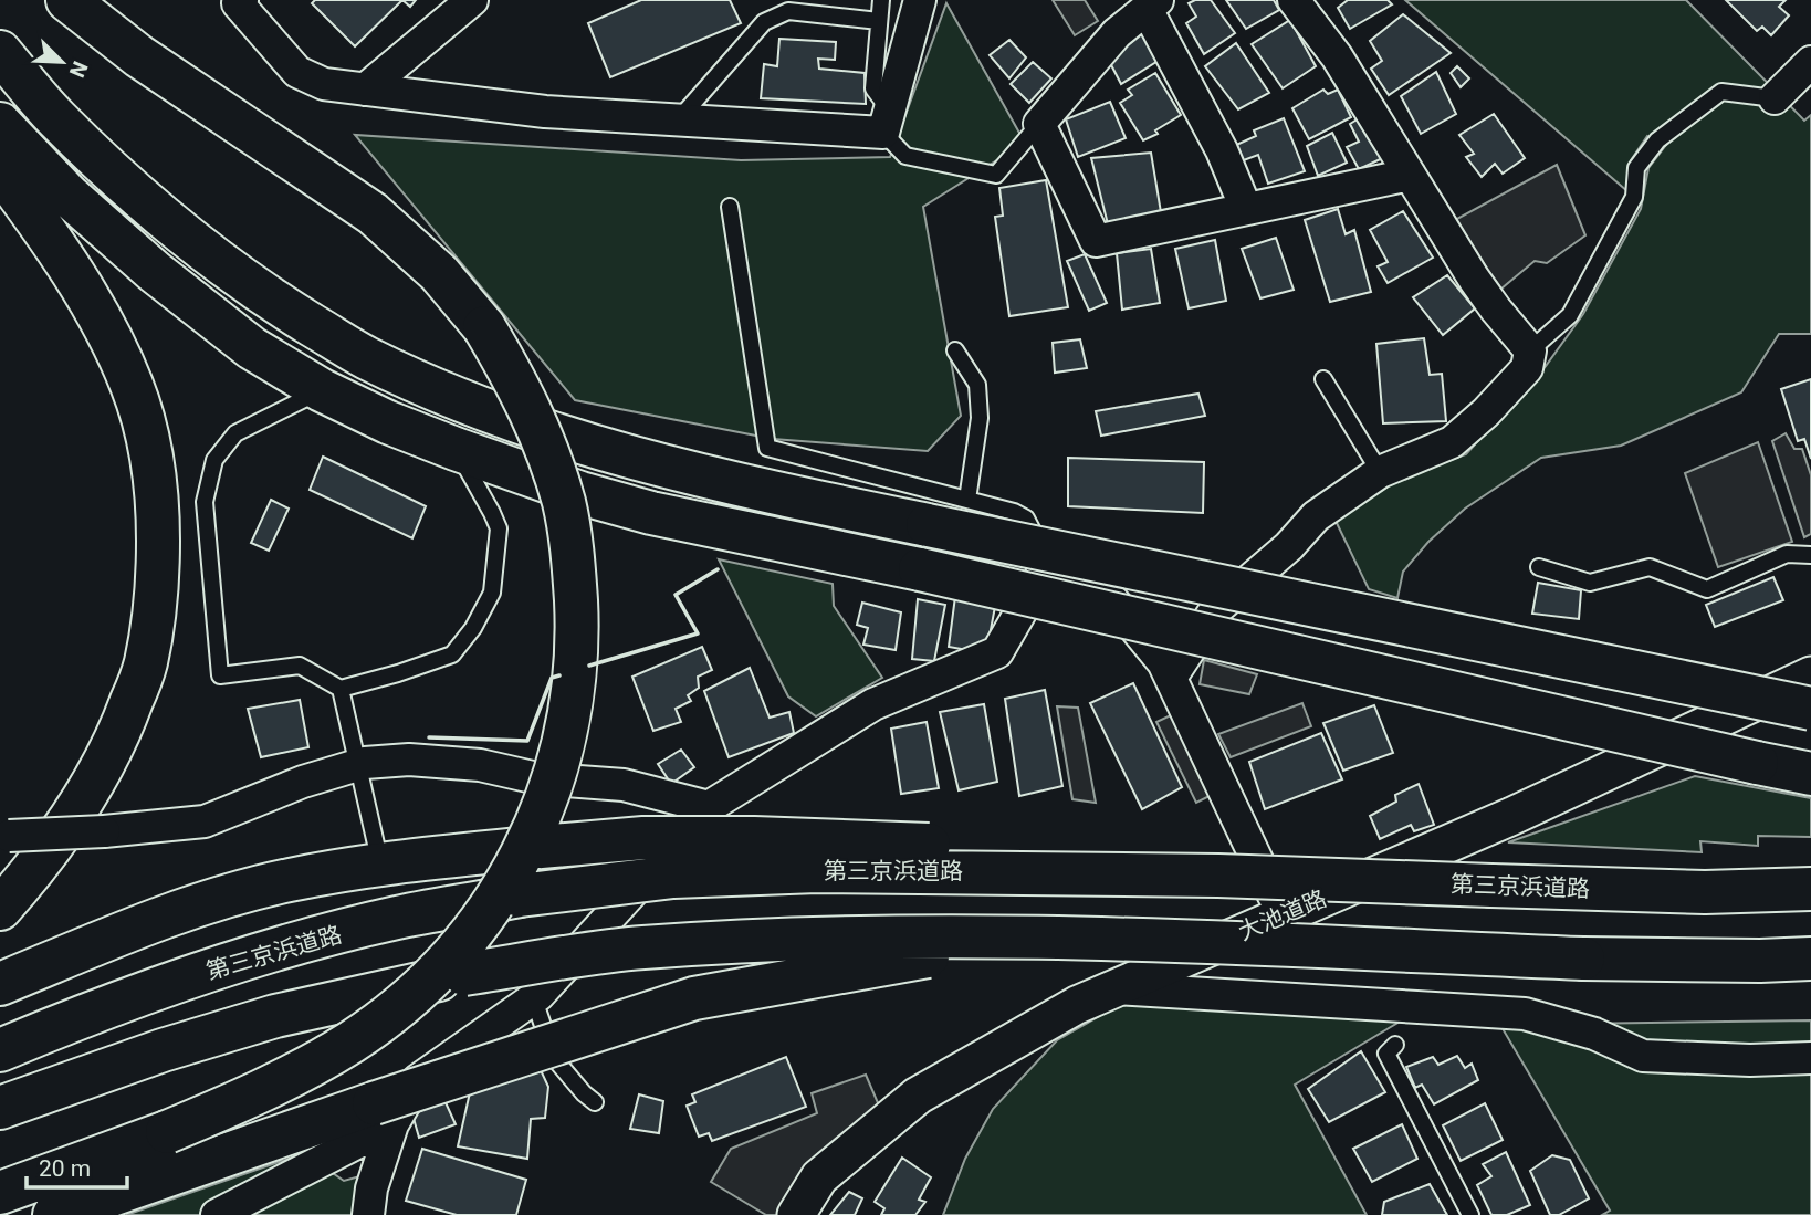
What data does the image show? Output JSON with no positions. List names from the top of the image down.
{
  "streets": {
    "highway": ["第三京浜道路"],
    "street": ["大池道路"]
  },
  "scale_bar": "20 m",
  "north": "bottom right"
}
